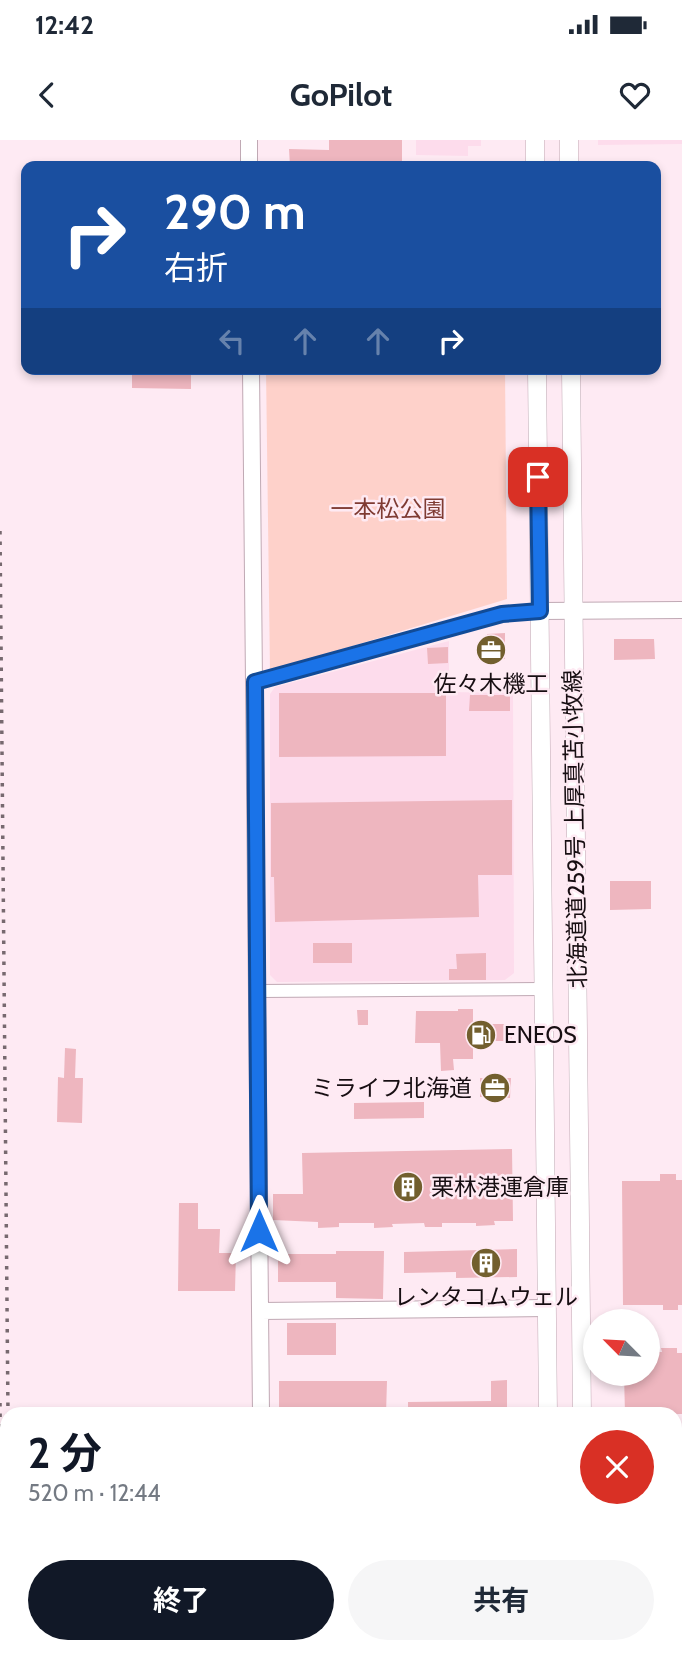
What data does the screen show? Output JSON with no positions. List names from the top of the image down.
{
  "streets": {
    "main road": ["北海道道259号 上厚真苫小牧線"]
  },
  "parks": ["一本松公園"],
  "places": {
    "office": ["佐々木機工", "ミライフ北海道"],
    "fuel station": ["ENEOS"],
    "building": ["栗林港運倉庫", "レンタコムウェル"]
  },
  "north": "top left",
  "page": {
    "status": "12:42",
    "header": "GoPilot",
    "turn": ["290 m", "右折"],
    "heading": ["2 分", "520 m · 12:44"],
    "buttons": ["終了", "共有"]
  }
}
